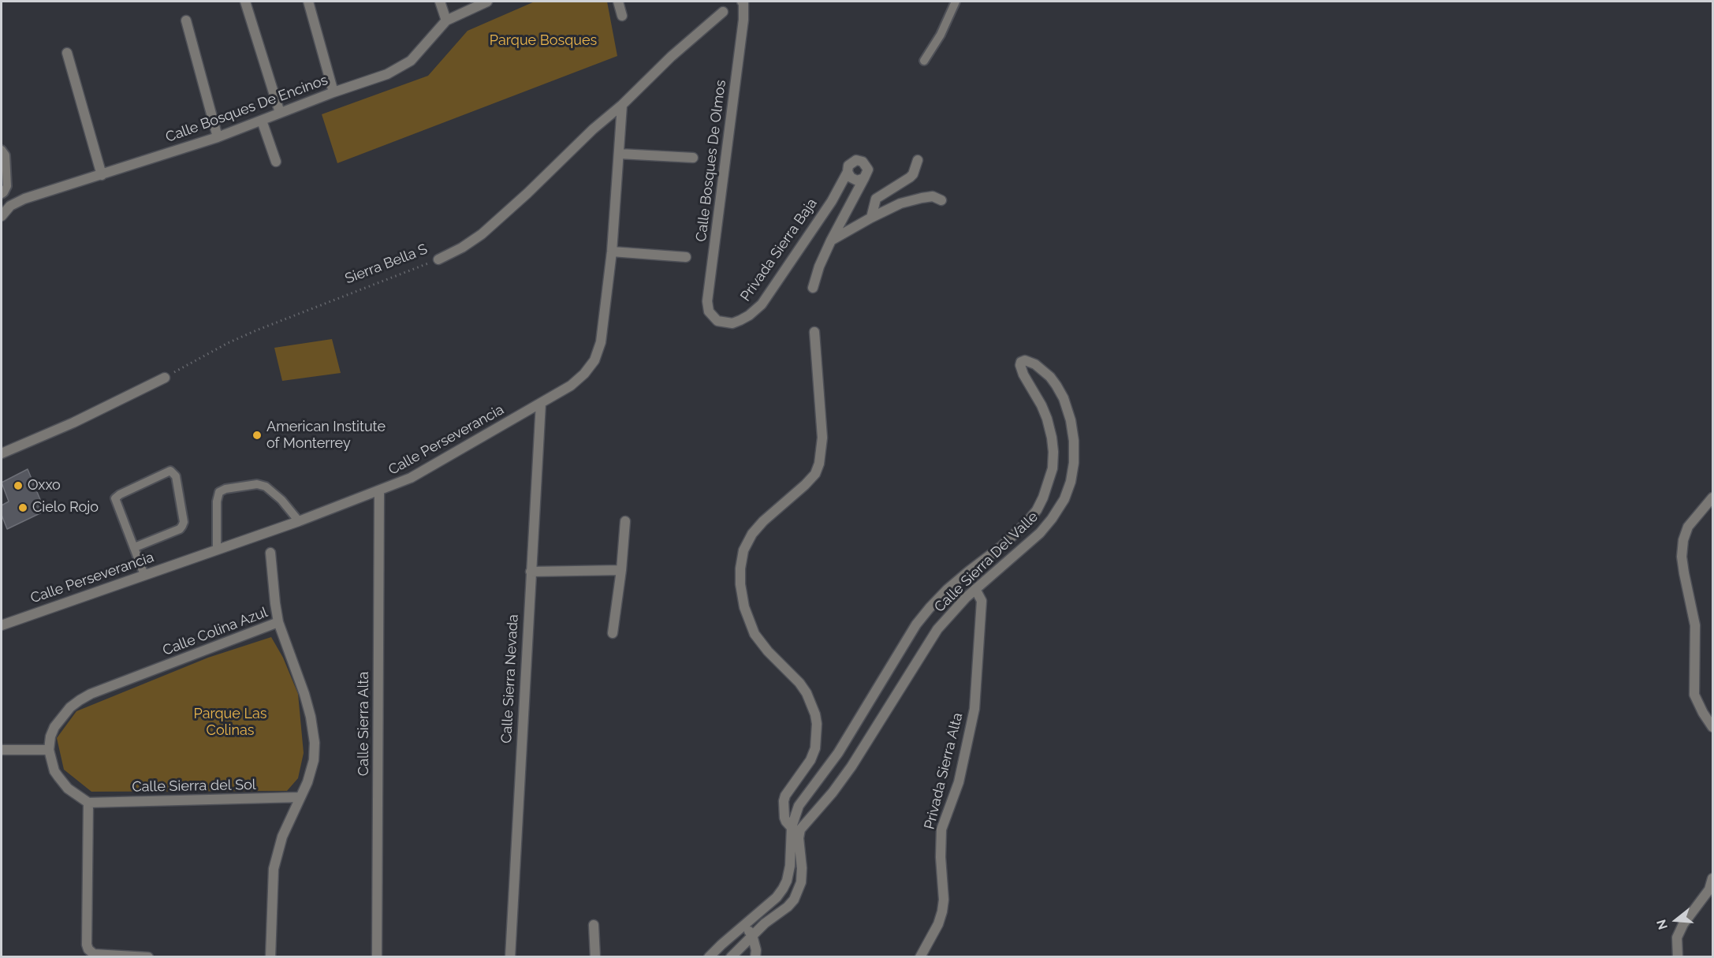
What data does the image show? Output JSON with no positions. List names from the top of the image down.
{
  "streets": {
    "street": [
      "Calle Bosques De Encinos",
      "Calle Bosques De Olmos",
      "Privada Sierra Baja",
      "Sierra Bella S",
      "Calle Perseverancia",
      "Calle Sierra Del Valle",
      "Calle Colina Azul",
      "Calle Sierra Nevada",
      "Calle Sierra Alta",
      "Privada Sierra Alta",
      "Calle Sierra del Sol"
    ]
  },
  "crossings": [
    ["Calle Bosques De Olmos", "Privada Sierra Baja"],
    ["Sierra Bella S", "Calle Perseverancia"],
    ["Calle Perseverancia", "Calle Sierra Nevada"],
    ["Calle Perseverancia", "Calle Sierra Alta"],
    ["Calle Sierra Del Valle", "Privada Sierra Alta"],
    ["Calle Colina Azul", "Calle Sierra del Sol"]
  ],
  "parks": ["Parque Bosques", "Parque Las Colinas"],
  "places": ["American Institute of Monterrey", "Oxxo", "Cielo Rojo"],
  "north": "left"
}
